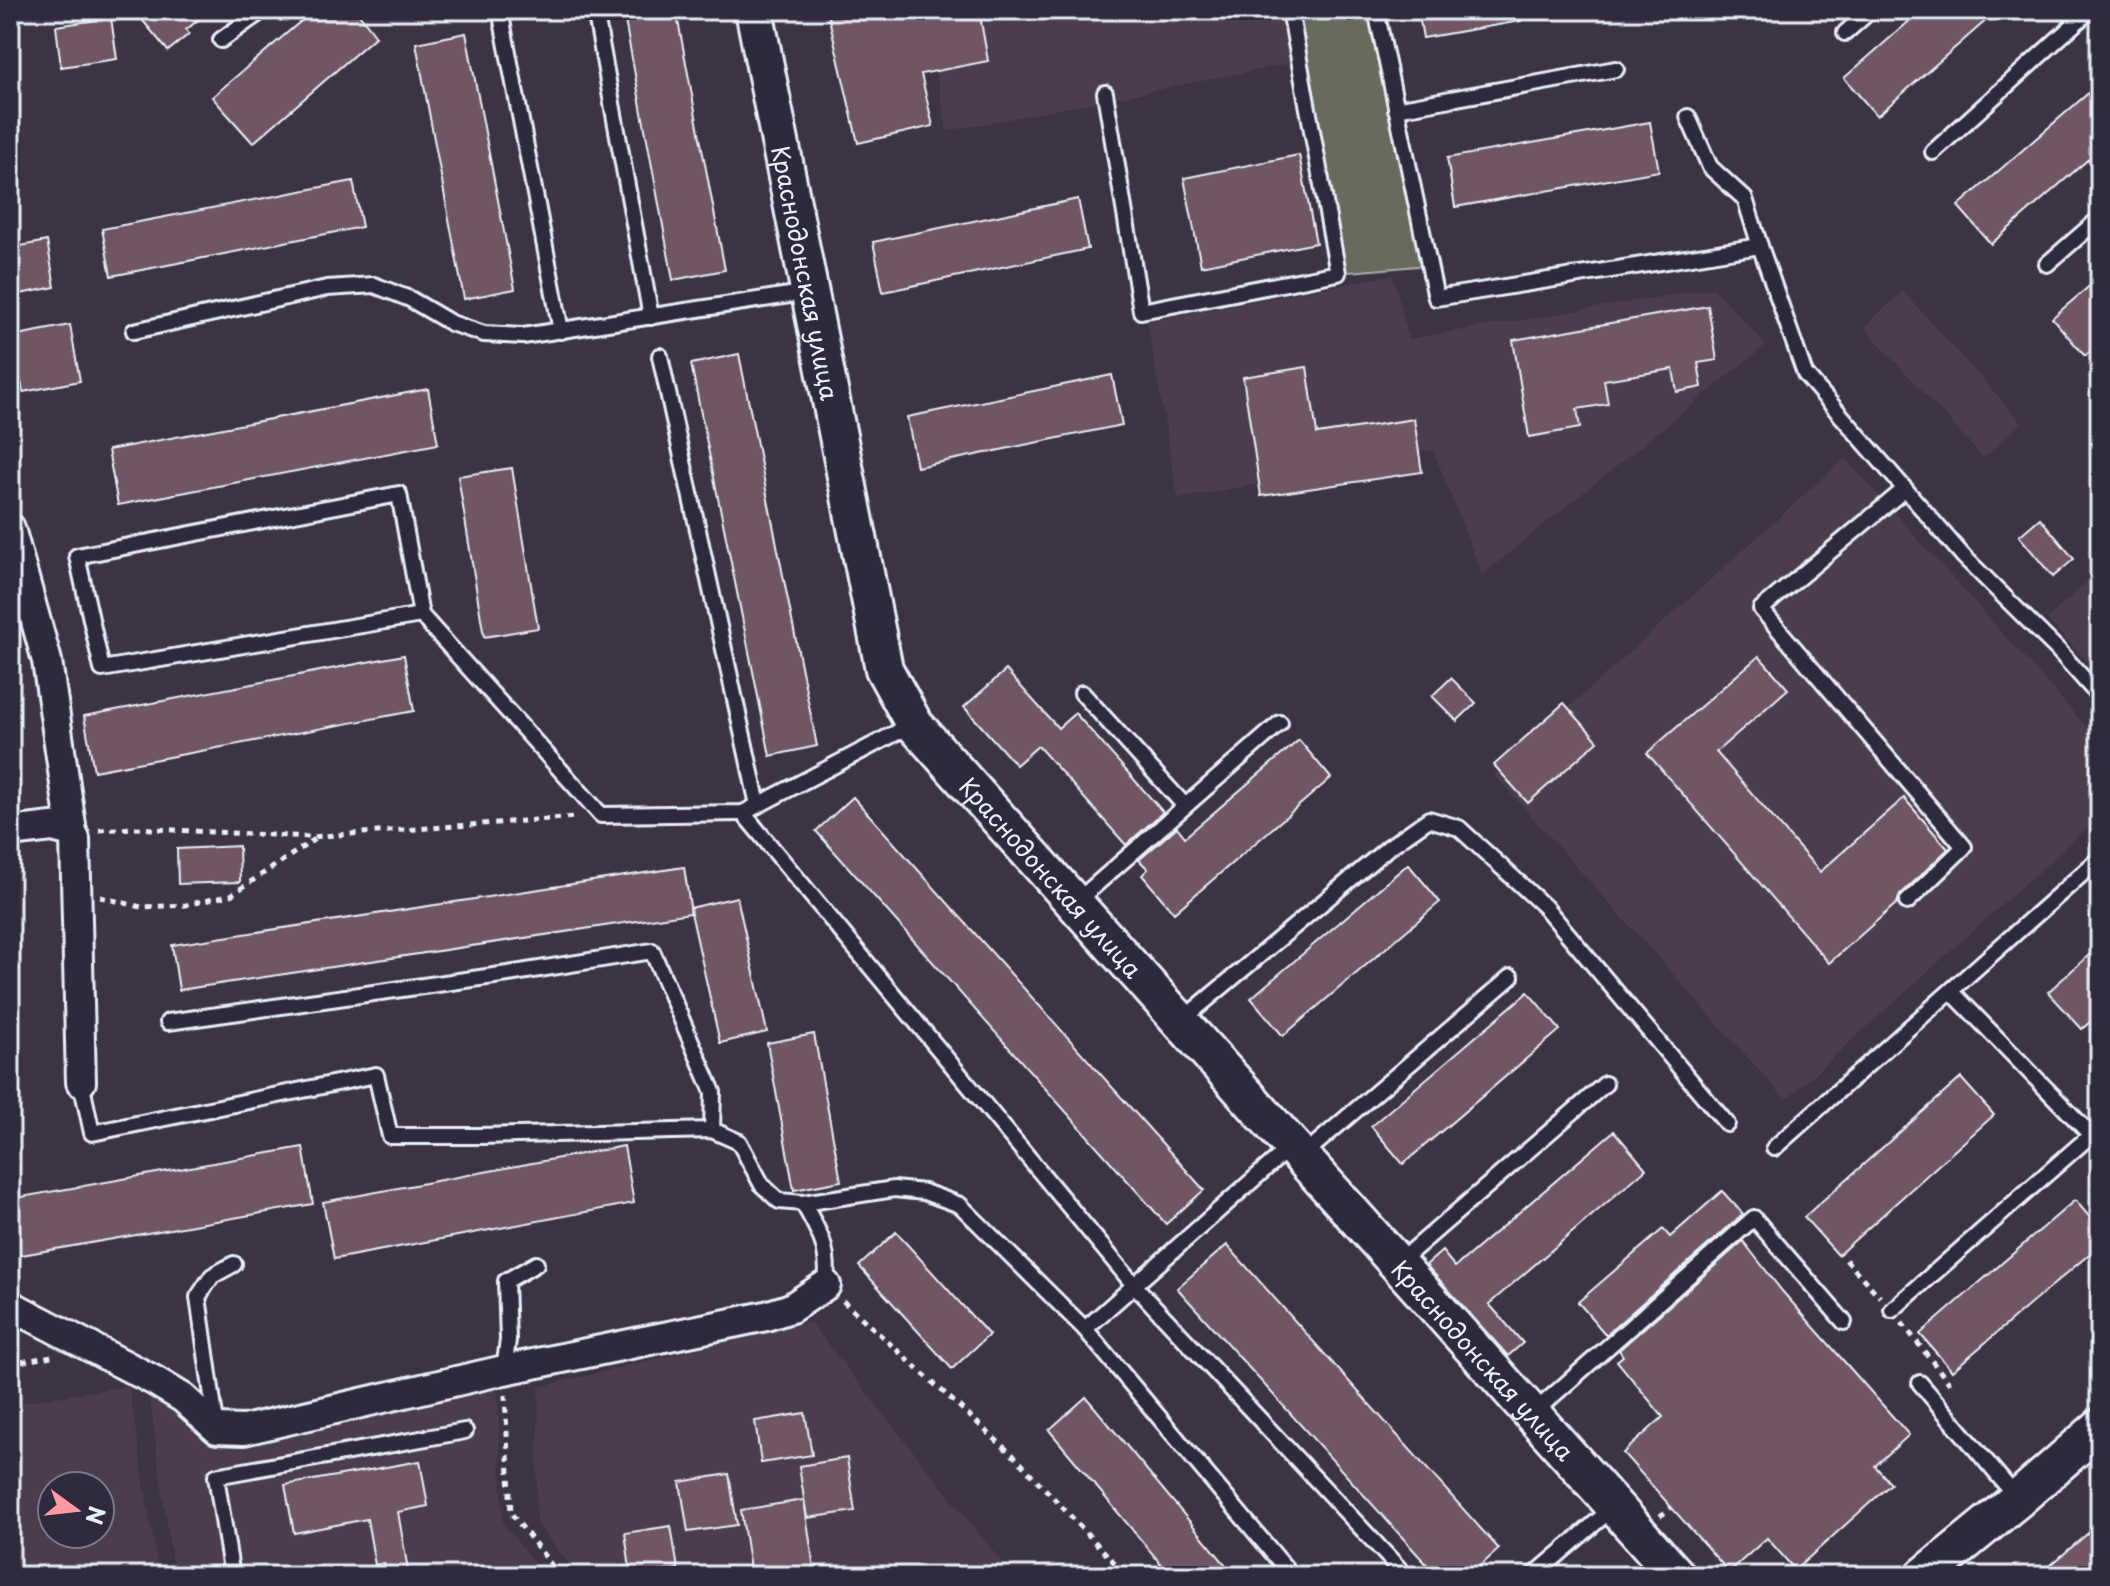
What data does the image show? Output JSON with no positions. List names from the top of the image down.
{
  "streets": {
    "street": ["Краснодонская улица"]
  },
  "north": "right"
}
